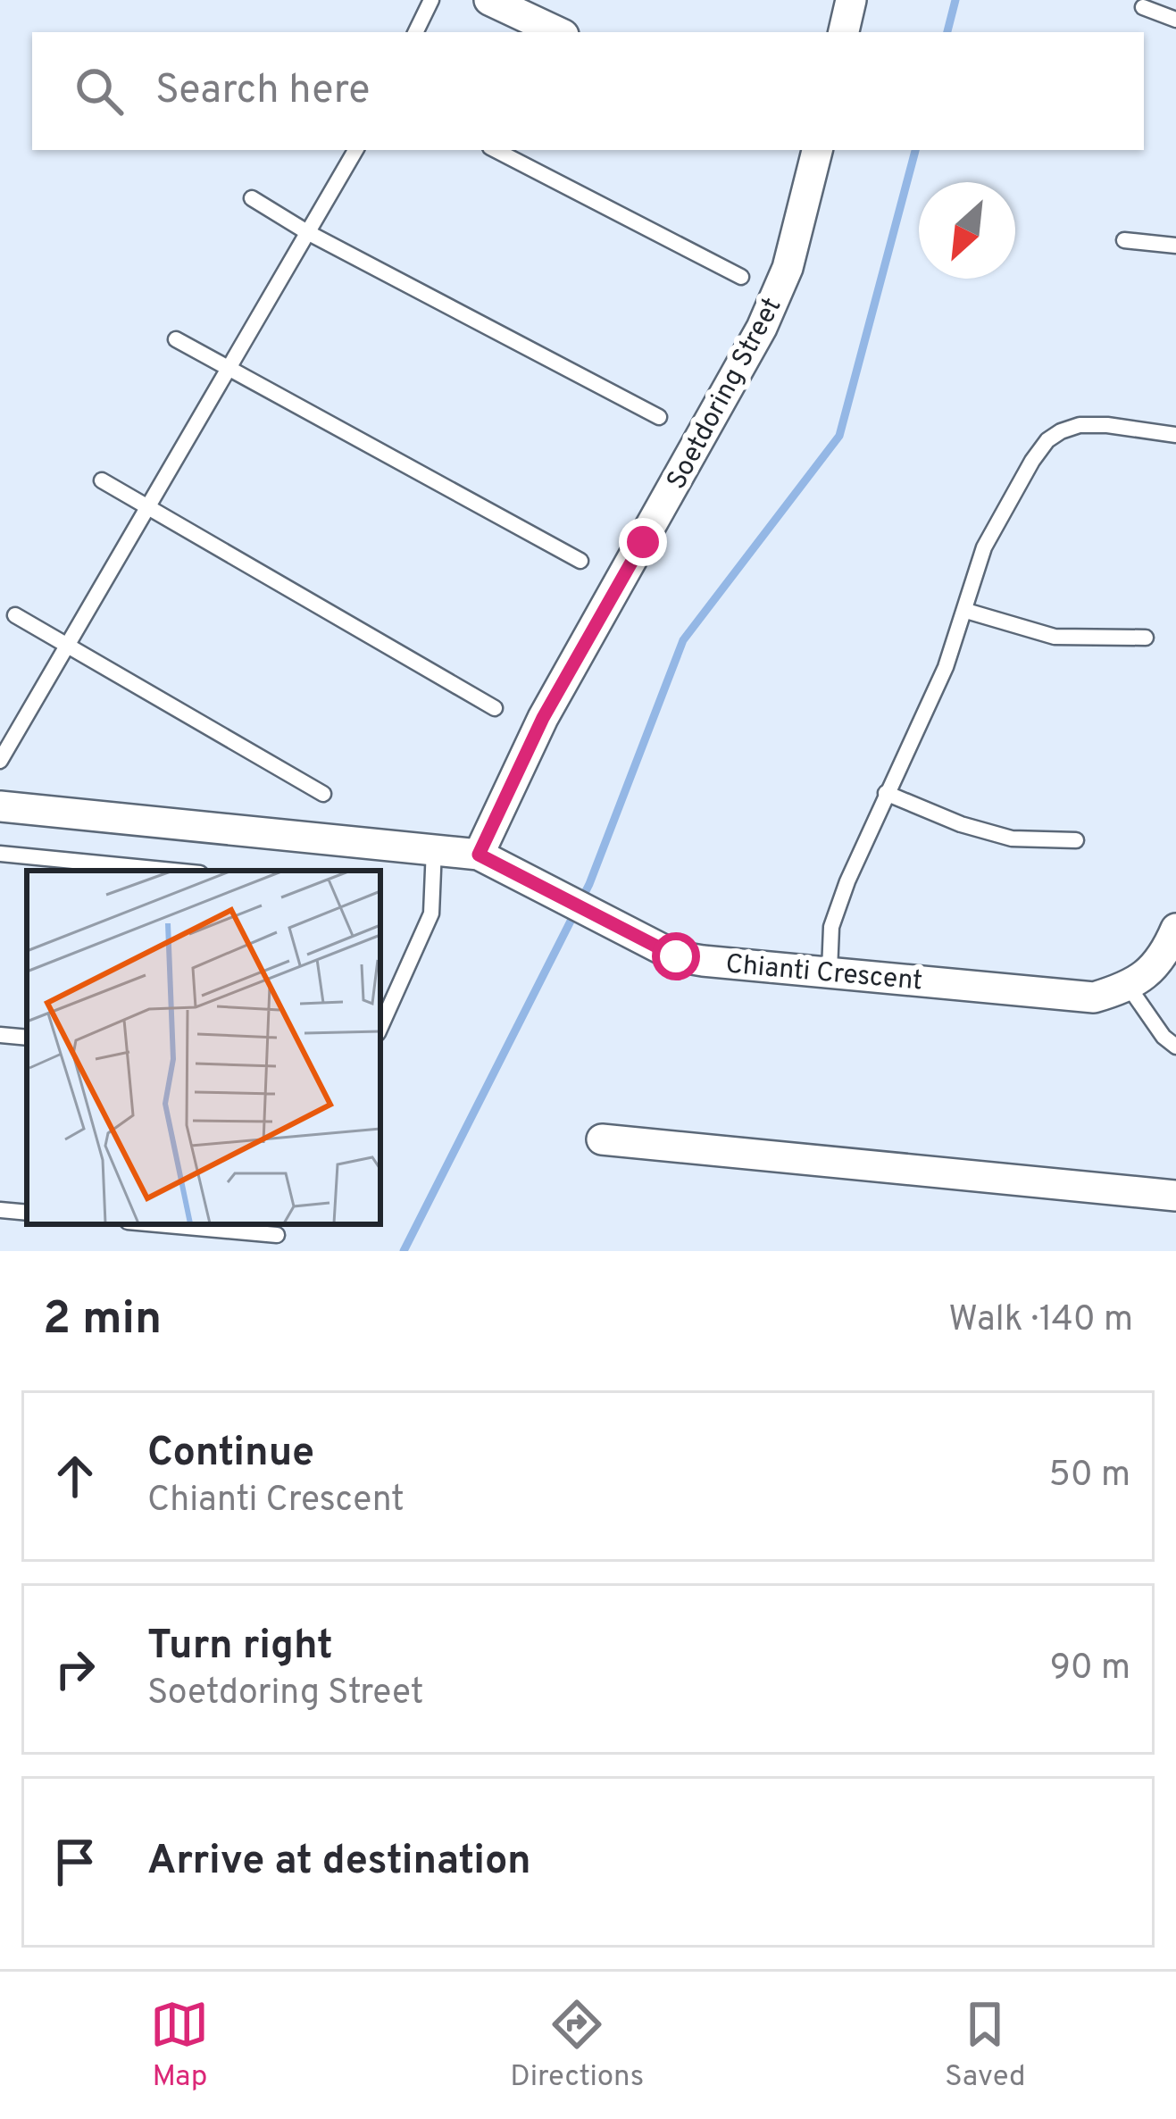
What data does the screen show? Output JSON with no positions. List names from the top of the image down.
{
  "streets": {
    "street": ["Soetdoring Street", "Chianti Crescent"]
  },
  "crossings": [
    ["Soetdoring Street", "Chianti Crescent"]
  ],
  "north": "bottom left",
  "page": {
    "search": "Search here",
    "heading": ["2 min", "Walk · 140 m"],
    "list": [
      ["Continue", "Chianti Crescent", "50 m"],
      ["Turn right", "Soetdoring Street", "90 m"],
      "Arrive at destination"
    ],
    "nav": ["Map", "Directions", "Saved"]
  }
}
